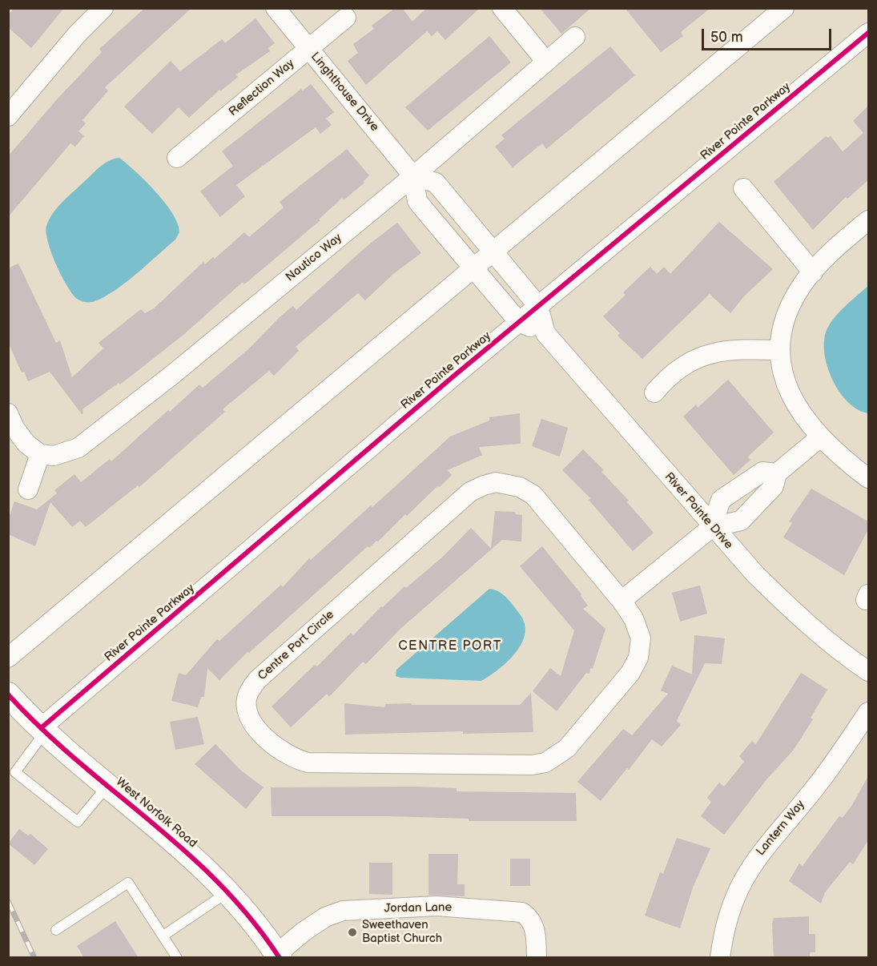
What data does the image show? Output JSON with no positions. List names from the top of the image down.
{
  "streets": {
    "street": [
      "Reflection Way",
      "Linghthouse Drive",
      "River Pointe Parkway",
      "Nautico Way",
      "River Pointe Drive",
      "Centre Port Circle",
      "West Norfolk Road",
      "Lantern Way",
      "Jordan Lane"
    ]
  },
  "crossings": [
    ["Reflection Way", "Linghthouse Drive"],
    ["Linghthouse Drive", "Nautico Way"],
    ["River Pointe Parkway", "River Pointe Drive"],
    ["River Pointe Parkway", "West Norfolk Road"],
    ["West Norfolk Road", "Jordan Lane"]
  ],
  "districts": ["CENTRE PORT"],
  "places": ["Sweethaven Baptist Church"],
  "scale_bar": "50 m"
}
